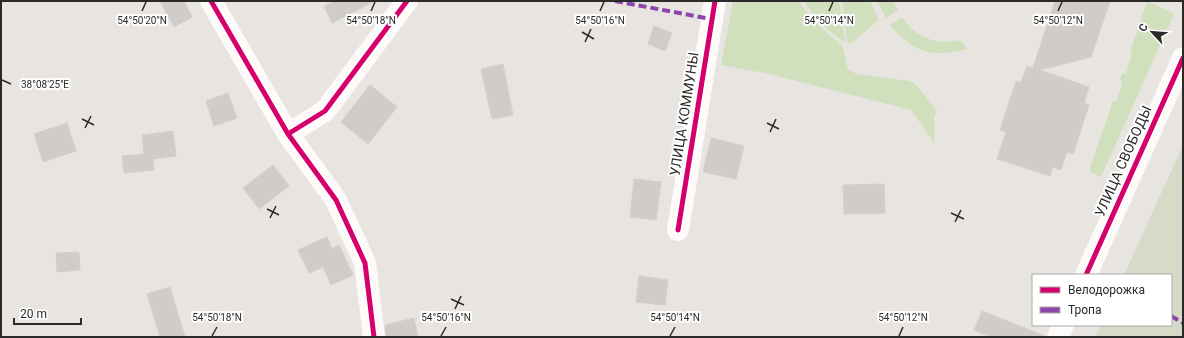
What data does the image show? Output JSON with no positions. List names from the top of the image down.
{
  "streets": {
    "street": ["УЛИЦА КОММУНЫ", "УЛИЦА СВОБОДЫ"]
  },
  "legend": ["Велодорожка", "Тропа"],
  "scale_bar": "20 m",
  "north": "top left",
  "coordinates": [
    "54°50'20\"N",
    "54°50'18\"N",
    "54°50'16\"N",
    "54°50'14\"N",
    "54°50'12\"N",
    "38°08'25\"E"
  ]
}
